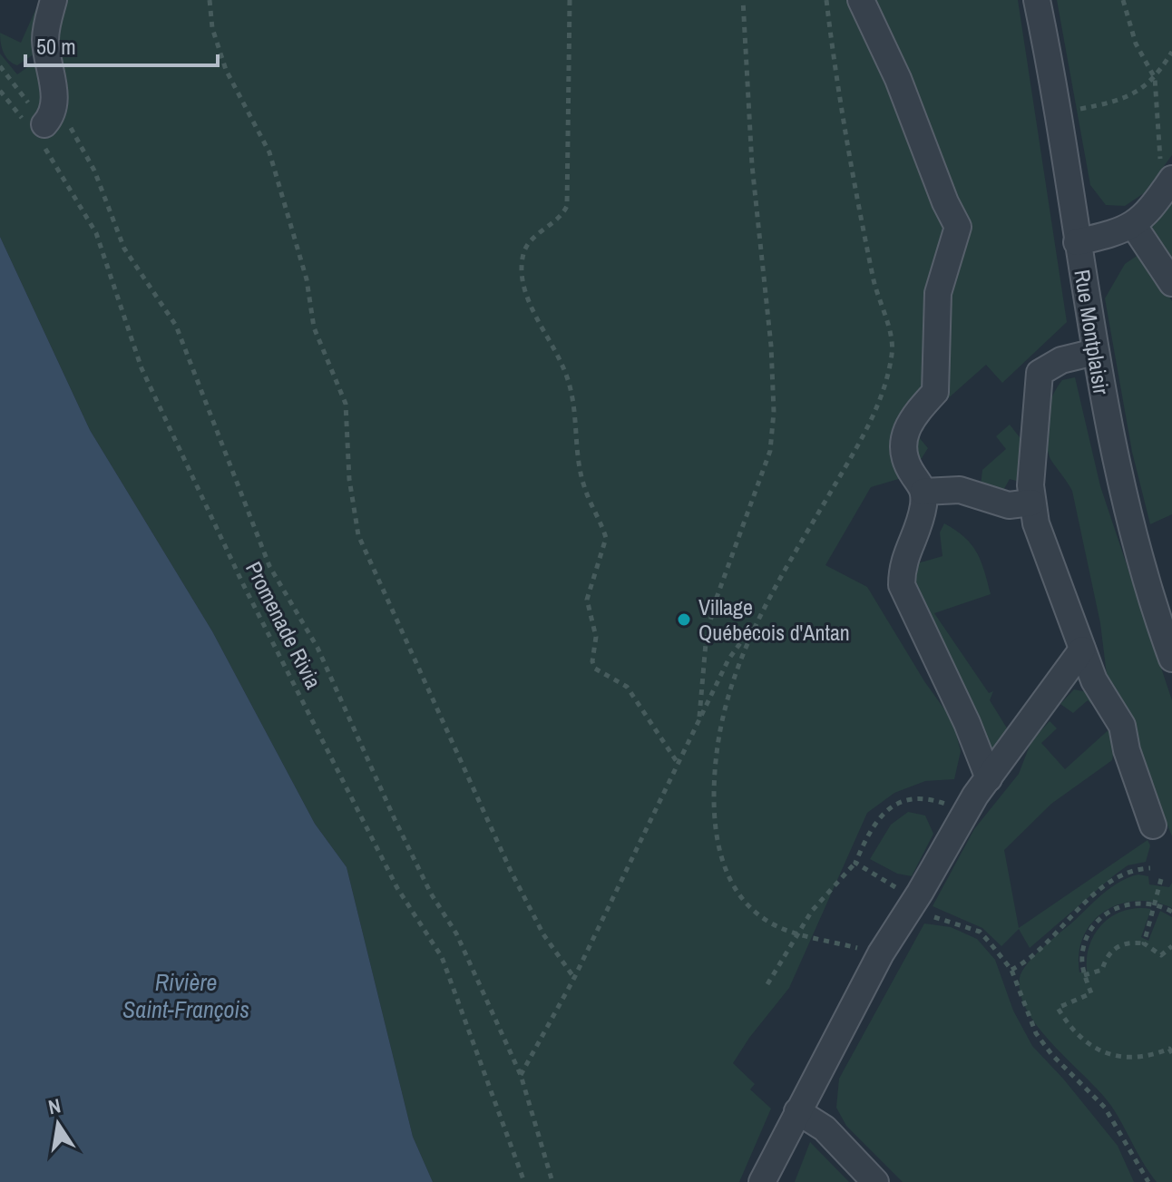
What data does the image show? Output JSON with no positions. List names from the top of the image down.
{
  "streets": {
    "street": ["Rue Montplaisir"],
    "path": ["Promenade Rivia"]
  },
  "water": ["Rivière Saint-François"],
  "places": ["Village Québécois d'Antan"],
  "scale_bar": "50 m",
  "north": "top"
}
